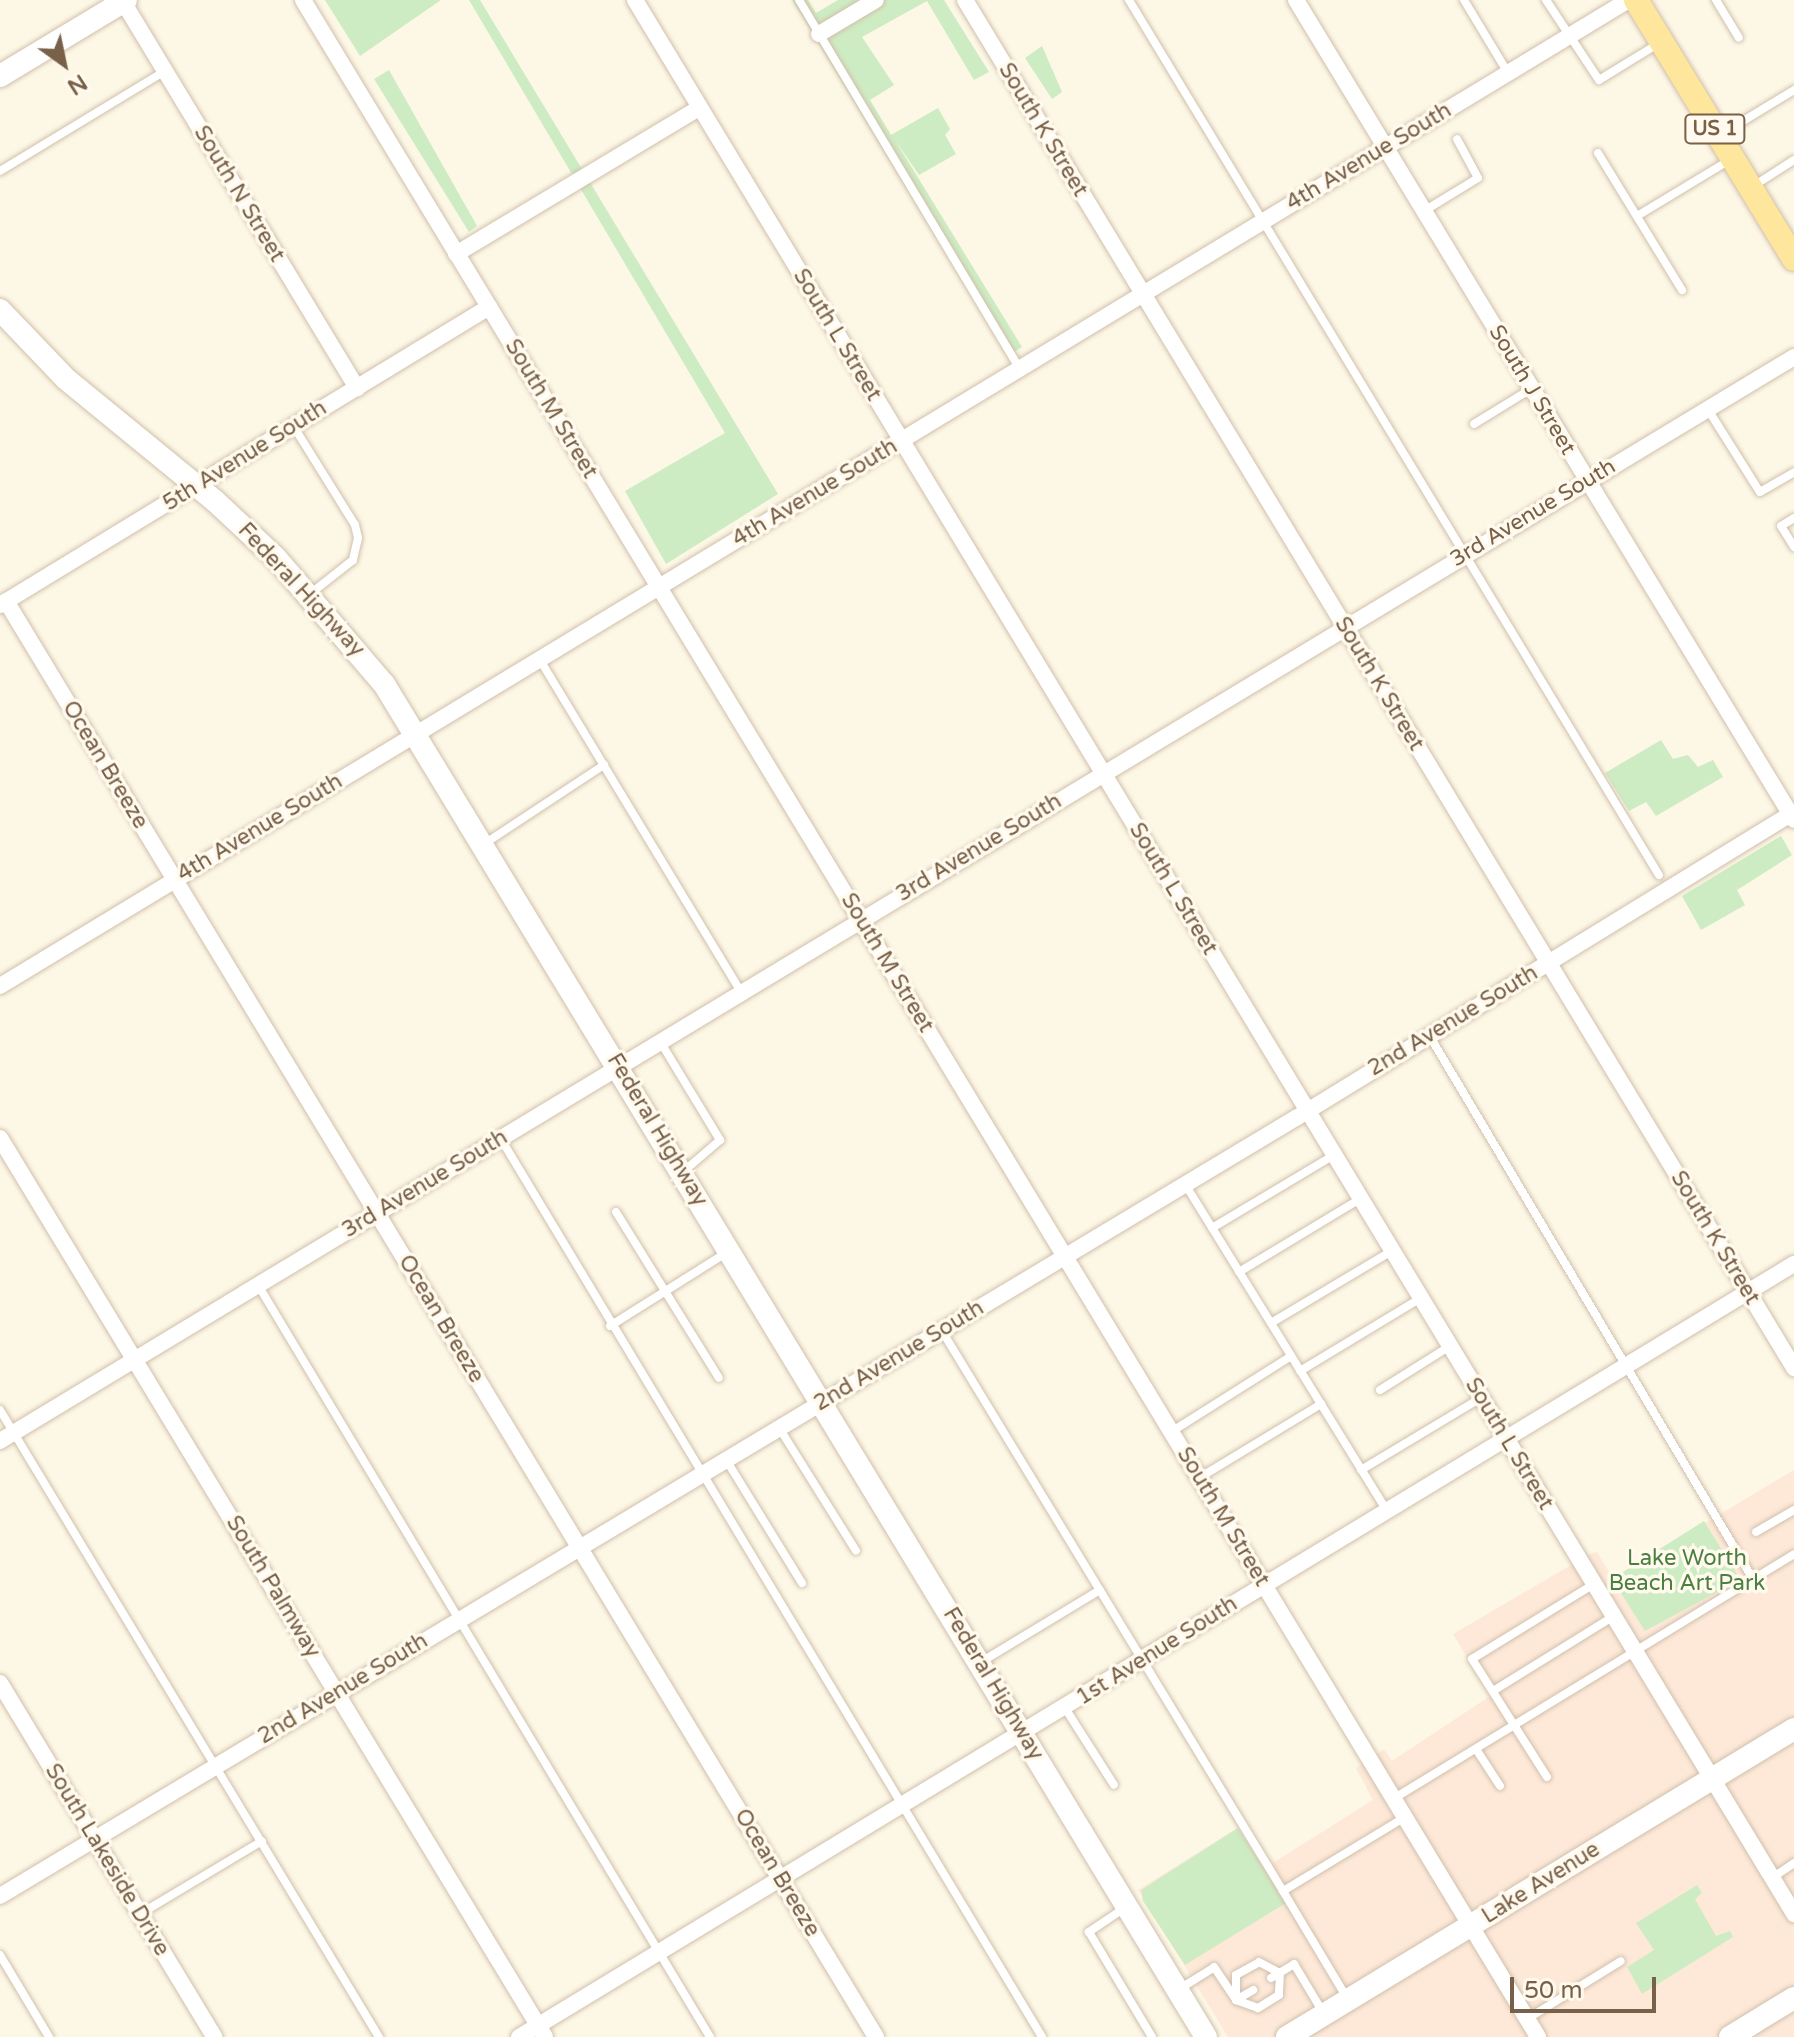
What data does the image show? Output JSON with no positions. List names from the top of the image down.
{
  "streets": {
    "main road": ["US 1", "Federal Highway", "Lake Avenue"],
    "street": [
      "South K Street",
      "4th Avenue South",
      "South N Street",
      "South L Street",
      "South J Street",
      "South M Street",
      "5th Avenue South",
      "3rd Avenue South",
      "Ocean Breeze",
      "2nd Avenue South",
      "South Palmway",
      "1st Avenue South",
      "South Lakeside Drive"
    ]
  },
  "crossings": [
    ["South K Street", "4th Avenue South"],
    ["South K Street", "3rd Avenue South"],
    ["South K Street", "2nd Avenue South"],
    ["South K Street", "1st Avenue South"],
    ["4th Avenue South", "South L Street"],
    ["4th Avenue South", "South J Street"],
    ["4th Avenue South", "South M Street"],
    ["4th Avenue South", "Federal Highway"],
    ["4th Avenue South", "Ocean Breeze"],
    ["South N Street", "5th Avenue South"],
    ["South L Street", "3rd Avenue South"],
    ["South L Street", "2nd Avenue South"],
    ["South L Street", "1st Avenue South"],
    ["South L Street", "Lake Avenue"],
    ["South J Street", "3rd Avenue South"],
    ["South J Street", "2nd Avenue South"],
    ["South M Street", "5th Avenue South"],
    ["South M Street", "3rd Avenue South"],
    ["South M Street", "2nd Avenue South"],
    ["South M Street", "1st Avenue South"],
    ["South M Street", "Lake Avenue"],
    ["5th Avenue South", "Federal Highway"],
    ["5th Avenue South", "Ocean Breeze"],
    ["3rd Avenue South", "Federal Highway"],
    ["3rd Avenue South", "Ocean Breeze"],
    ["3rd Avenue South", "South Palmway"],
    ["Federal Highway", "2nd Avenue South"],
    ["Federal Highway", "1st Avenue South"],
    ["Ocean Breeze", "2nd Avenue South"],
    ["Ocean Breeze", "1st Avenue South"],
    ["2nd Avenue South", "South Palmway"],
    ["2nd Avenue South", "South Lakeside Drive"],
    ["South Palmway", "1st Avenue South"]
  ],
  "parks": ["Lake Worth Beach Art Park"],
  "scale_bar": "50 m",
  "north": "bottom right"
}
